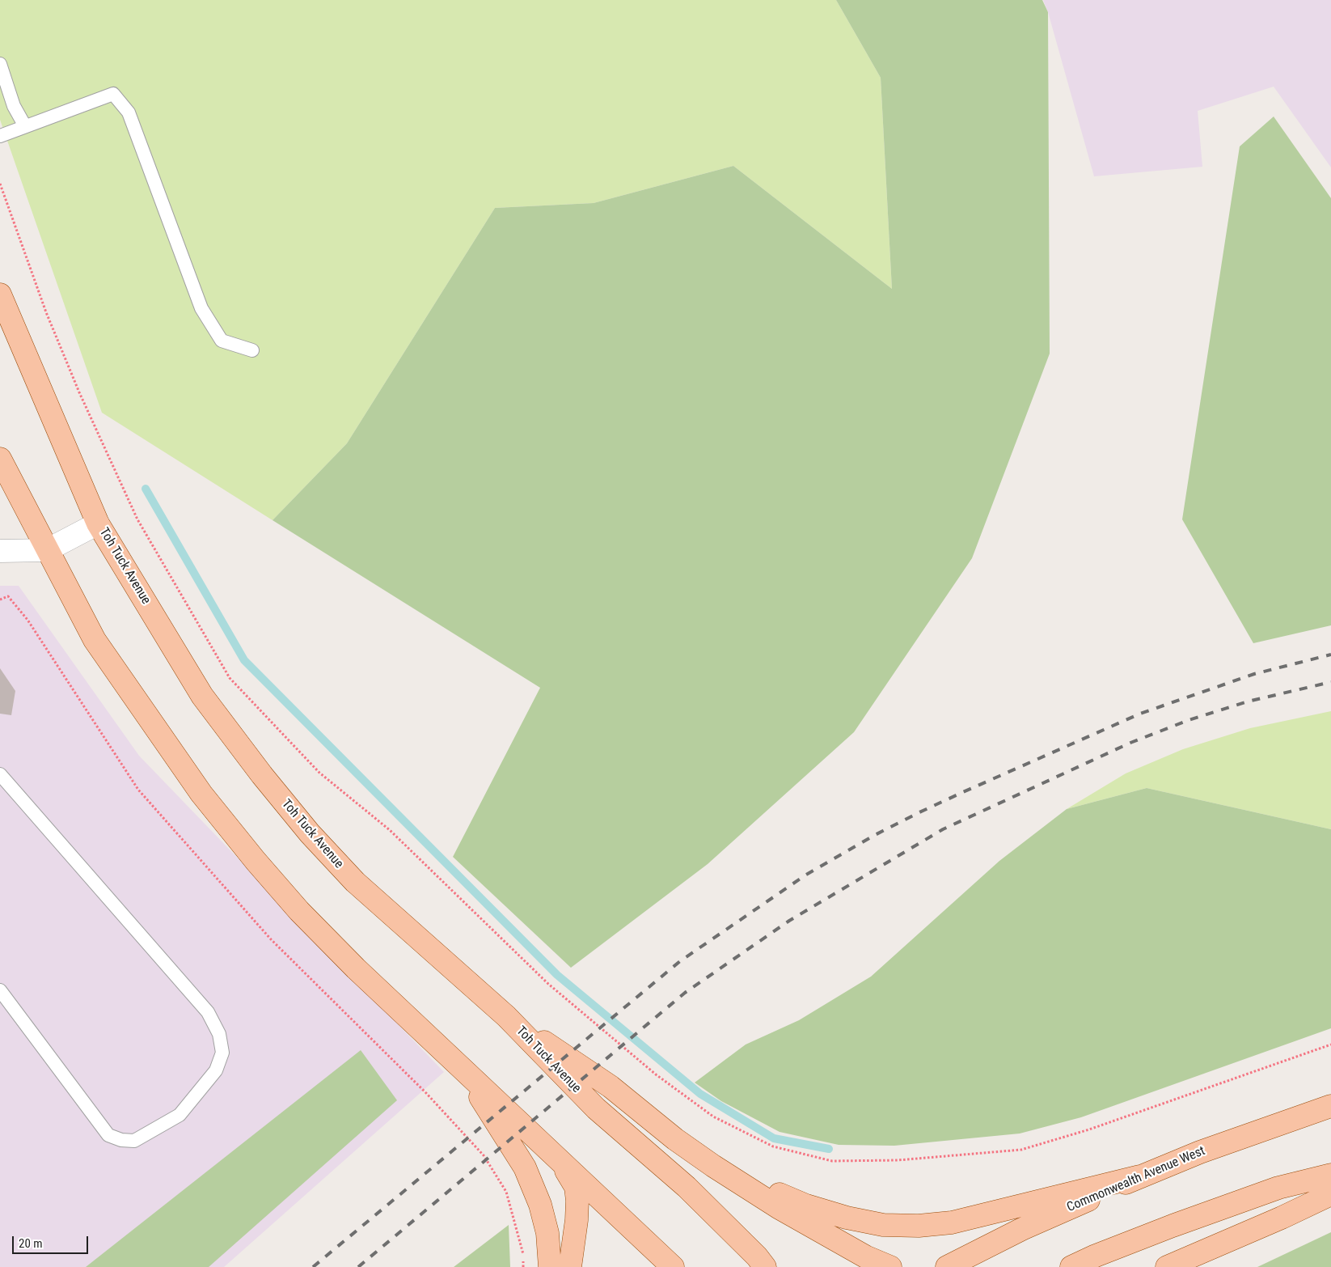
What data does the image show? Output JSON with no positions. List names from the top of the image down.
{
  "streets": {
    "main road": ["Toh Tuck Avenue", "Commonwealth Avenue West"]
  },
  "scale_bar": "20 m"
}
